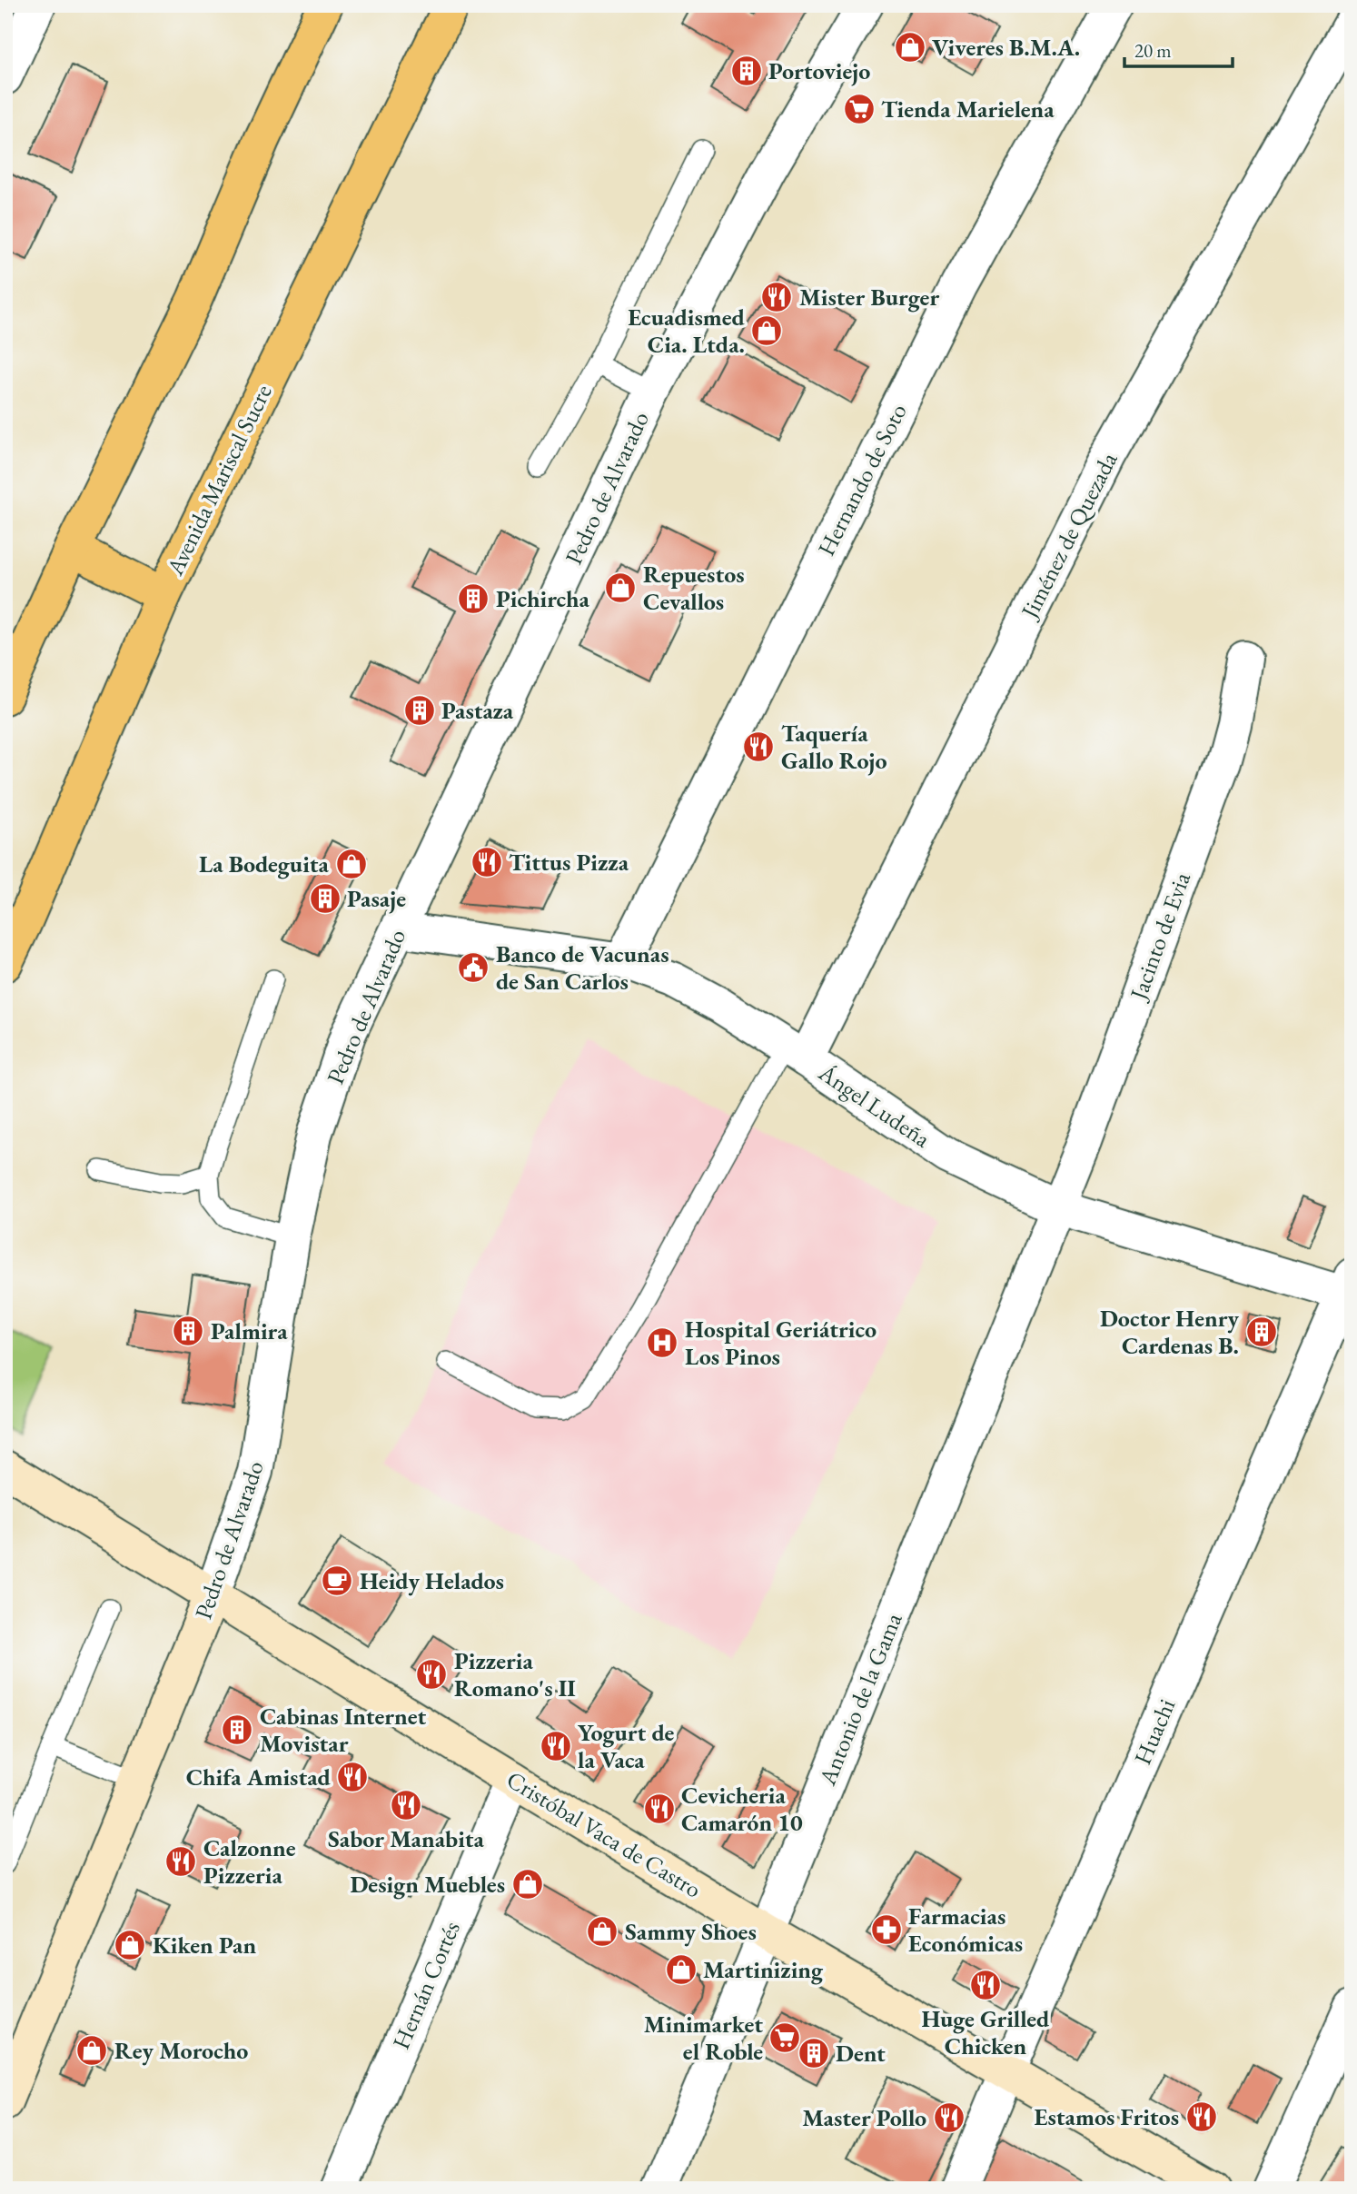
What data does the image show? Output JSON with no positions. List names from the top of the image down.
{
  "streets": {
    "main road": ["Avenida Mariscal Sucre", "Pedro de Alvarado", "Cristóbal Vaca de Castro"],
    "street": [
      "Hernando de Soto",
      "Jiménez de Quezada",
      "Jacinto de Evia",
      "Ángel Ludeña",
      "Antonio de la Gama",
      "Huachi",
      "Hernán Cortés"
    ]
  },
  "crossings": [
    ["Hernando de Soto", "Ángel Ludeña"],
    ["Pedro de Alvarado", "Ángel Ludeña"],
    ["Pedro de Alvarado", "Cristóbal Vaca de Castro"],
    ["Jiménez de Quezada", "Ángel Ludeña"],
    ["Jacinto de Evia", "Ángel Ludeña"],
    ["Jacinto de Evia", "Antonio de la Gama"],
    ["Ángel Ludeña", "Antonio de la Gama"],
    ["Ángel Ludeña", "Huachi"],
    ["Antonio de la Gama", "Cristóbal Vaca de Castro"],
    ["Huachi", "Cristóbal Vaca de Castro"],
    ["Cristóbal Vaca de Castro", "Hernán Cortés"]
  ],
  "places": {
    "shop": [
      "Viveres B.M.A.",
      "Ecuadismed Cia. Ltda.",
      "Repuestos Cevallos",
      "La Bodeguita",
      "Design Muebles",
      "Sammy Shoes",
      "Kiken Pan",
      "Martinizing",
      "Rey Morocho"
    ],
    "building": [
      "Portoviejo",
      "Pichircha",
      "Pastaza",
      "Pasaje",
      "Palmira",
      "Doctor Henry Cardenas B.",
      "Cabinas Internet Movistar",
      "Dent"
    ],
    "supermarket": ["Tienda Marielena", "Minimarket el Roble"],
    "restaurant": [
      "Mister Burger",
      "Taquería Gallo Rojo",
      "Tittus Pizza",
      "Pizzeria Romano's II",
      "Yogurt de la Vaca",
      "Chifa Amistad",
      "Sabor Manabita",
      "Cevicheria Camarón 10",
      "Calzonne Pizzeria",
      "Huge Grilled Chicken",
      "Estamos Fritos",
      "Master Pollo"
    ],
    "public building": ["Banco de Vacunas de San Carlos"],
    "hospital": ["Hospital Geriátrico Los Pinos"],
    "cafe": ["Heidy Helados"],
    "pharmacy": ["Farmacias Económicas"]
  },
  "scale_bar": "20 m"
}
